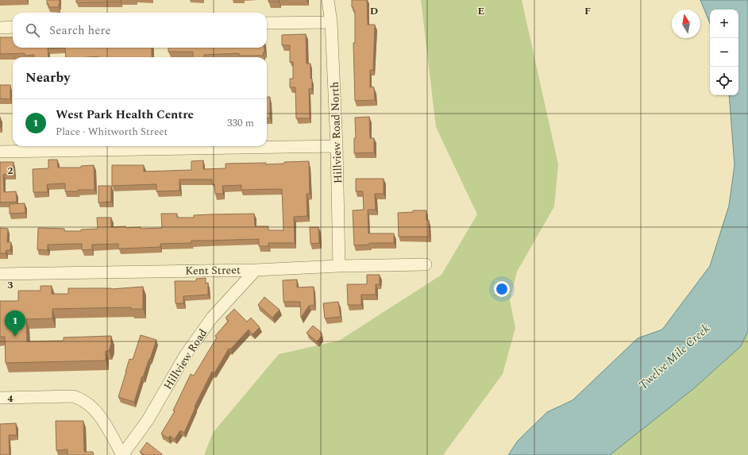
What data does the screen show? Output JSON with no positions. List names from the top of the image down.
{
  "streets": {
    "street": ["Hillview Road North", "Kent Street", "Hillview Road"]
  },
  "crossings": [
    ["Hillview Road North", "Kent Street"],
    ["Kent Street", "Hillview Road"]
  ],
  "water": ["Twelve Mile Creek"],
  "north": "top",
  "page": {
    "map_buttons": ["+", "−"],
    "search": "Search here",
    "heading": "Nearby",
    "list": [
      {
        "mark": "1",
        "name": "West Park Health Centre",
        "note": "Place · Whitworth Street",
        "value": "330 m"
      }
    ],
    "pins": "1"
  },
  "grid": {
    "columns": ["D", "E", "F"],
    "rows": ["2", "3", "4"]
  }
}
